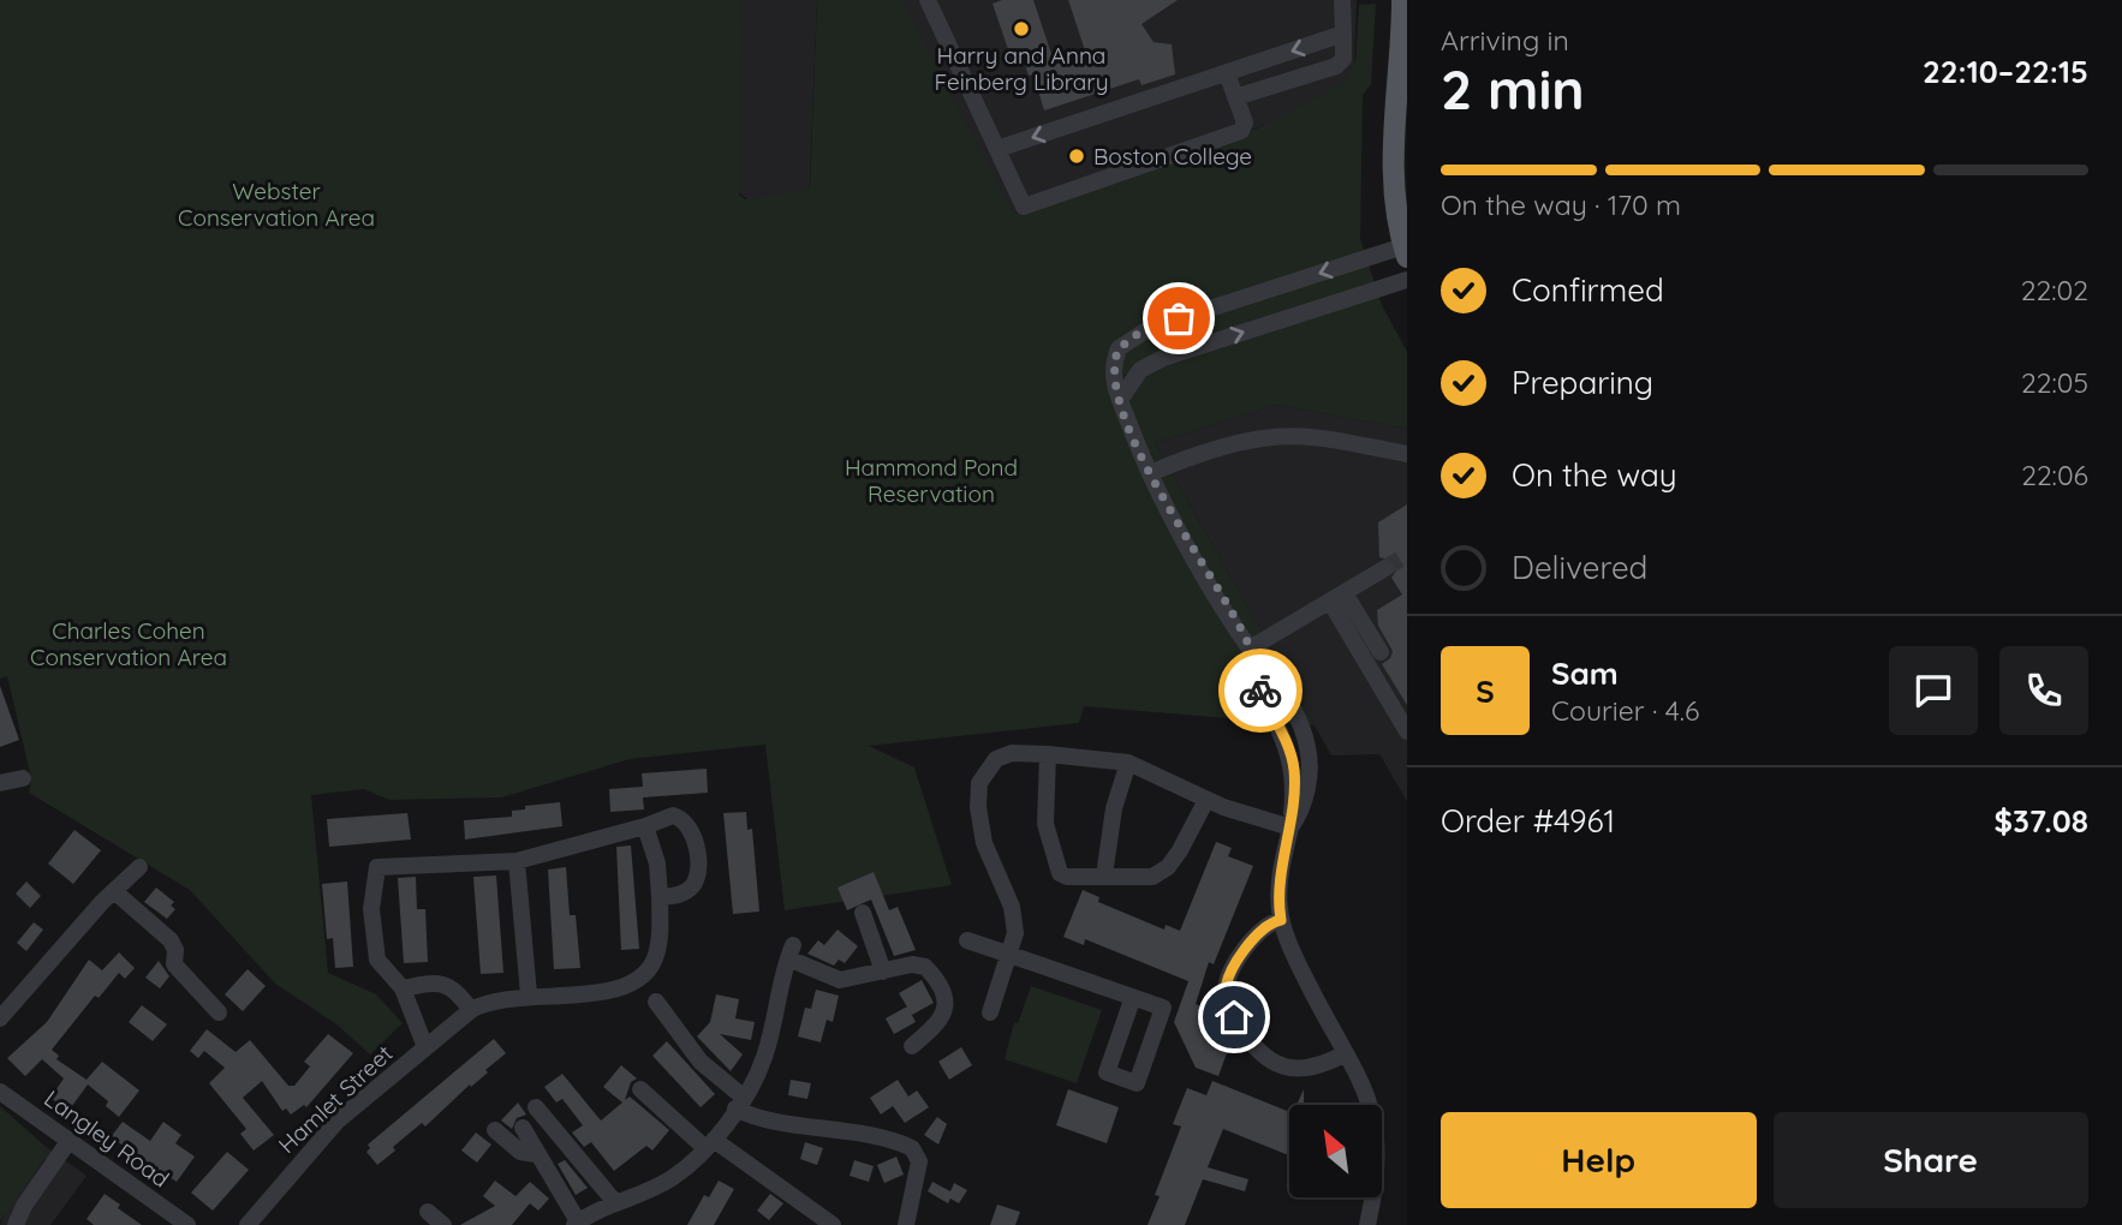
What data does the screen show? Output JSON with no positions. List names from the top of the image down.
{
  "streets": {
    "street": ["Hamlet Street", "Langley Road"]
  },
  "parks": ["Webster Conservation Area", "Hammond Pond Reservation", "Charles Cohen Conservation Area"],
  "places": ["Harry and Anna Feinberg Library", "Boston College"],
  "north": "top left",
  "page": {
    "heading": ["2 min", "Arriving in", "22:10–22:15"],
    "panel": [
      "Sam",
      "Courier · 4.6",
      "Order #4961",
      "$37.08"
    ],
    "bar": "On the way · 170 m",
    "list": [
      ["Confirmed", "22:02"],
      ["Preparing", "22:05"],
      ["On the way", "22:06"],
      "Delivered"
    ],
    "round": "S",
    "buttons": ["Help", "Share"]
  }
}
